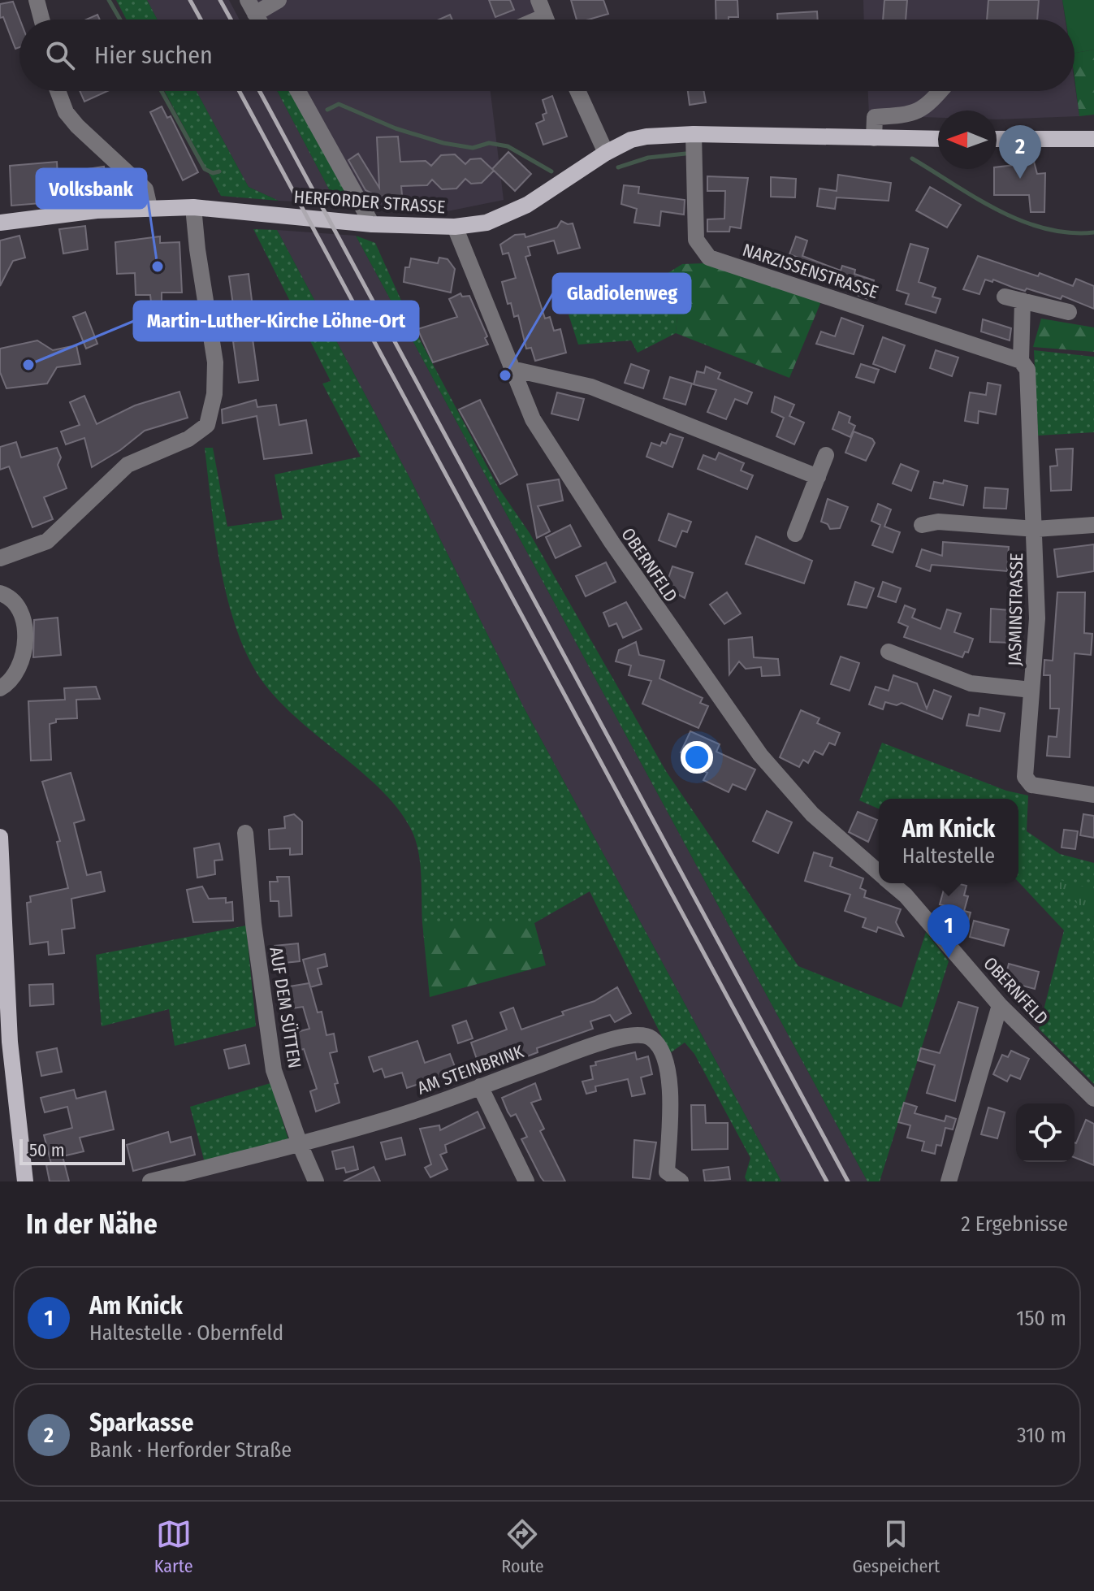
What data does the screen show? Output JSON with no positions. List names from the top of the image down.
{
  "streets": {
    "main road": ["HERFORDER STRASSE"],
    "street": [
      "NARZISSENSTRASSE",
      "OBERNFELD",
      "JASMINSTRASSE",
      "AUF DEM SÜTTEN",
      "AM STEINBRINK"
    ]
  },
  "crossings": [
    ["HERFORDER STRASSE", "NARZISSENSTRASSE"],
    ["HERFORDER STRASSE", "OBERNFELD"],
    ["NARZISSENSTRASSE", "JASMINSTRASSE"],
    ["AUF DEM SÜTTEN", "AM STEINBRINK"]
  ],
  "places": ["Volksbank", "Martin-Luther-Kirche Löhne-Ort", "Gladiolenweg"],
  "scale_bar": "50 m",
  "north": "left",
  "page": {
    "search": "Hier suchen",
    "pins": ["2", "1"],
    "popup": ["Am Knick", "Haltestelle"],
    "scale": "50 m",
    "heading": ["In der Nähe", "2 Ergebnisse"],
    "list": [
      {
        "mark": "1",
        "name": "Am Knick",
        "note": "Haltestelle · Obernfeld",
        "value": "150 m"
      },
      {
        "mark": "2",
        "name": "Sparkasse",
        "note": "Bank · Herforder Straße",
        "value": "310 m"
      }
    ],
    "nav": ["Karte", "Route", "Gespeichert"]
  }
}
